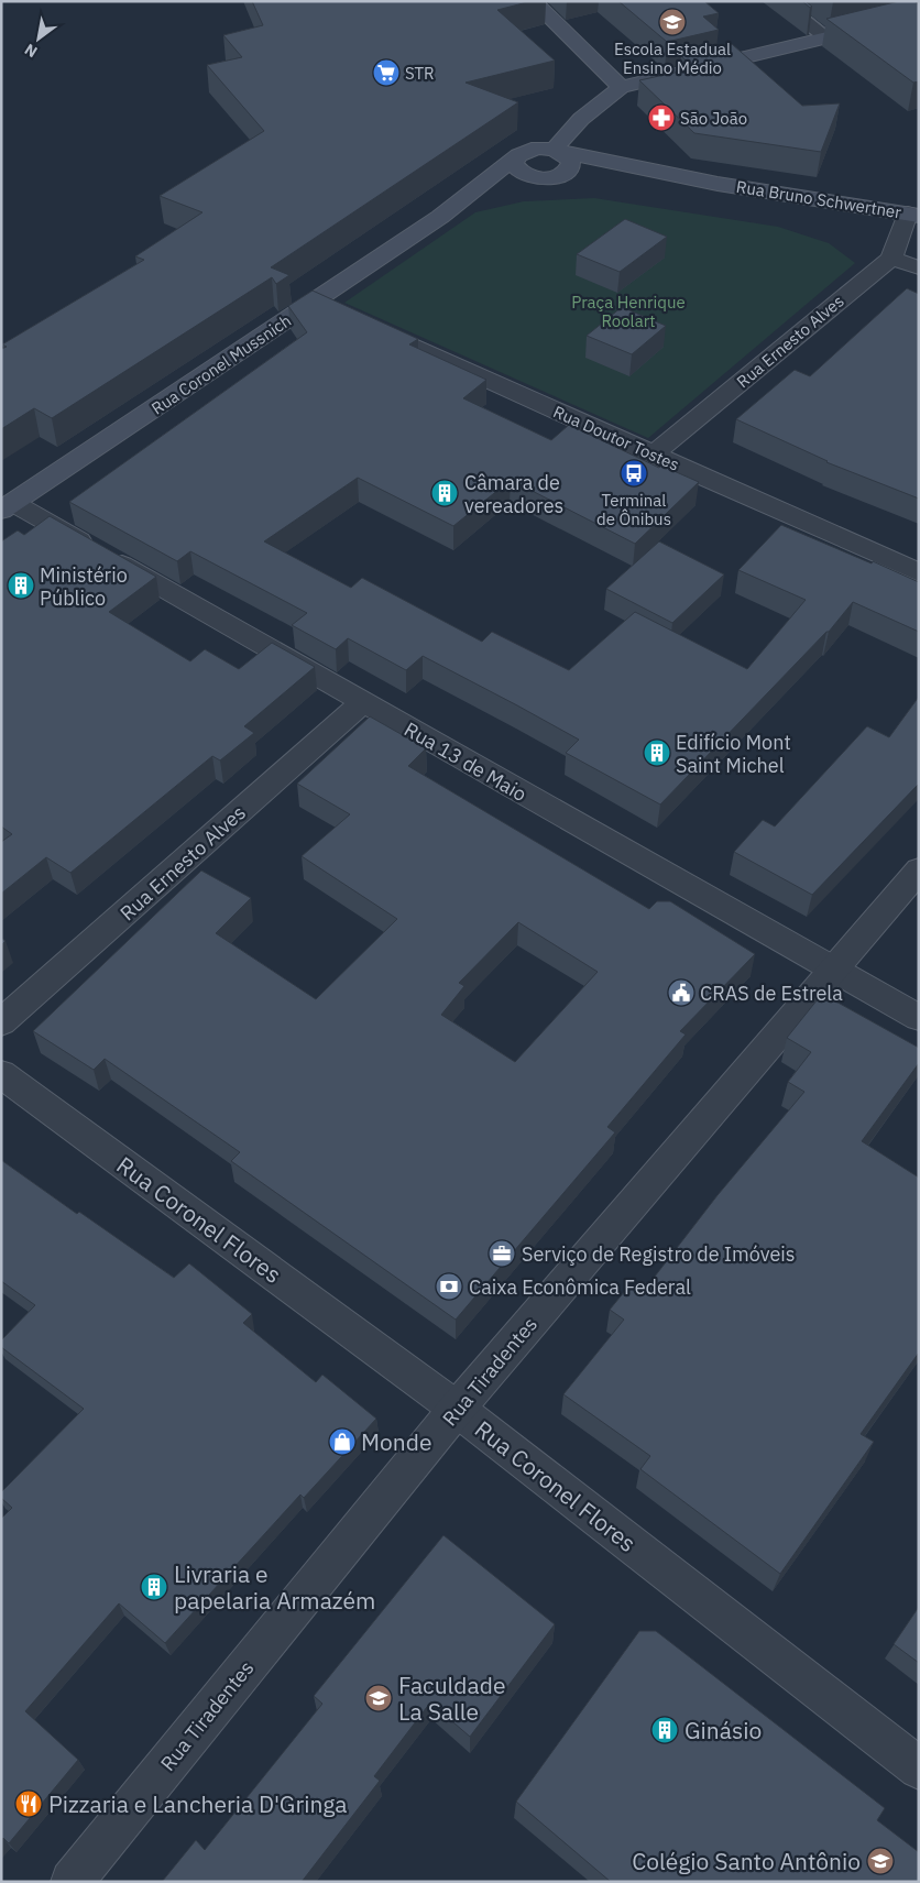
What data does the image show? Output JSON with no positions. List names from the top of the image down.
{
  "streets": {
    "main road": ["Rua Bruno Schwertner", "Rua Coronel Mussnich"],
    "street": [
      "Rua Ernesto Alves",
      "Rua Doutor Tostes",
      "Rua 13 de Maio",
      "Rua Coronel Flores",
      "Rua Tiradentes"
    ]
  },
  "crossings": [
    ["Rua Bruno Schwertner", "Rua Coronel Mussnich"],
    ["Rua Ernesto Alves", "Rua Doutor Tostes"],
    ["Rua Ernesto Alves", "Rua 13 de Maio"],
    ["Rua Coronel Mussnich", "Rua 13 de Maio"],
    ["Rua 13 de Maio", "Rua Tiradentes"],
    ["Rua Coronel Flores", "Rua Tiradentes"]
  ],
  "parks": ["Praça Henrique Roolart"],
  "places": {
    "school or university": ["Escola Estadual Ensino Médio", "Faculdade La Salle", "Colégio Santo Antônio"],
    "supermarket": ["STR"],
    "pharmacy": ["São João"],
    "bus stop": ["Terminal de Ônibus"],
    "building": [
      "Câmara de vereadores",
      "Ministério Público",
      "Edifício Mont Saint Michel",
      "Livraria e papelaria Armazém",
      "Ginásio"
    ],
    "public building": ["CRAS de Estrela"],
    "office": ["Serviço de Registro de Imóveis"],
    "bank": ["Caixa Econômica Federal"],
    "shop": ["Monde"],
    "restaurant": ["Pizzaria e Lancheria D'Gringa"]
  },
  "north": "bottom left"
}
